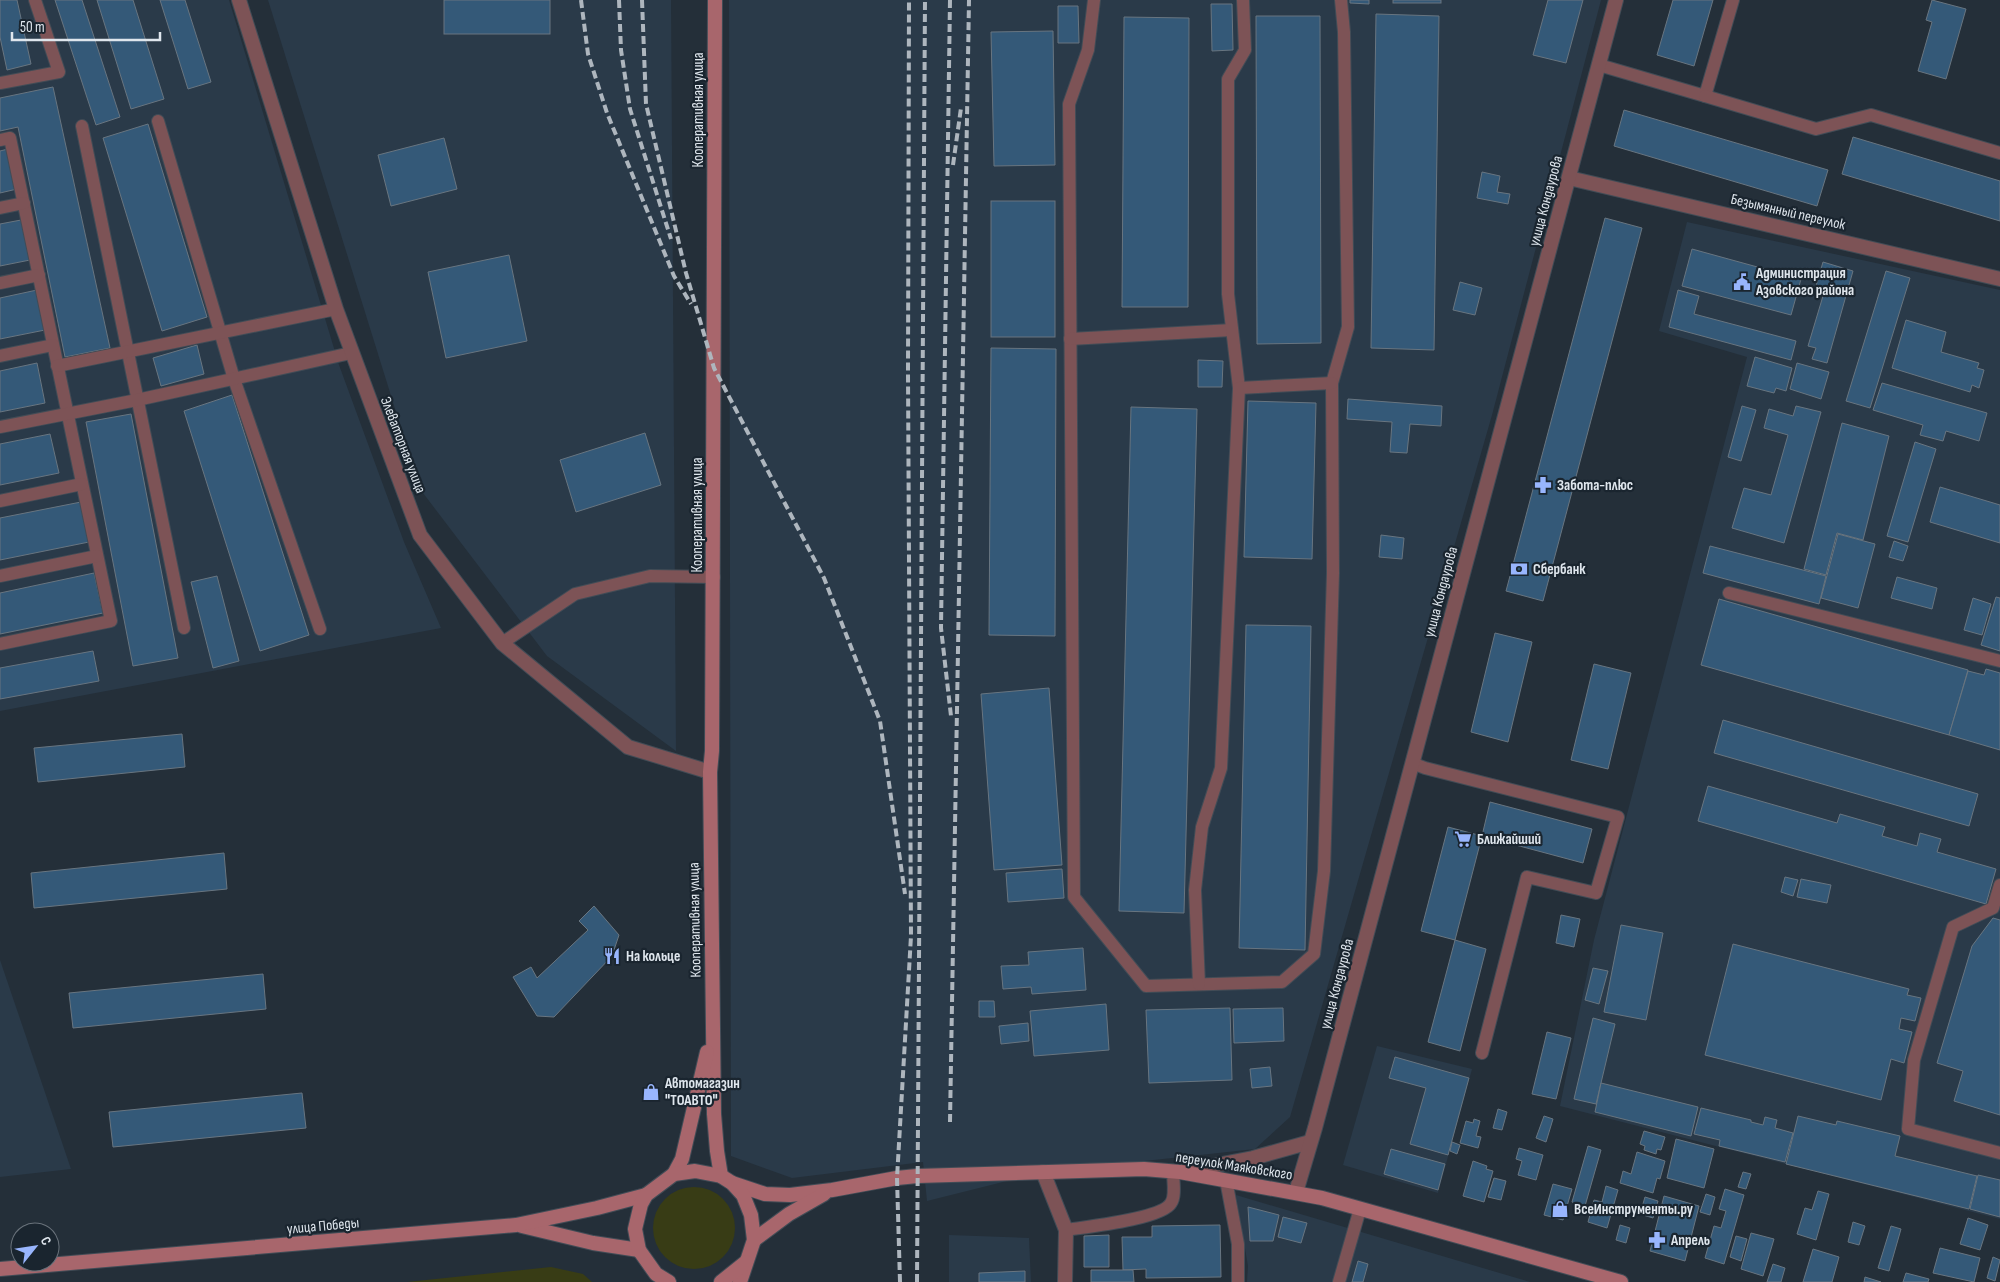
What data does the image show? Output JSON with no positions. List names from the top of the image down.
{
  "streets": {
    "main road": ["Кооперативная улица", "переулок Маяковского", "улица Победы"],
    "street": ["улица Кондаурова", "Безымянный переулок", "Элеваторная улица"]
  },
  "crossings": [
    ["Кооперативная улица", "Элеваторная улица"],
    ["Кооперативная улица", "переулок Маяковского"],
    ["улица Кондаурова", "Безымянный переулок"],
    ["улица Кондаурова", "переулок Маяковского"]
  ],
  "places": {
    "public building": ["Администрация Азовского района"],
    "pharmacy": ["Забота-плюс", "Апрель"],
    "bank": ["Сбербанк"],
    "supermarket": ["Ближайший"],
    "restaurant": ["На кольце"],
    "shop": ["Автомагазин \"ТОАВТО\"", "ВсеИнструменты.ру"]
  },
  "scale_bar": "50 m",
  "north": "top right"
}
